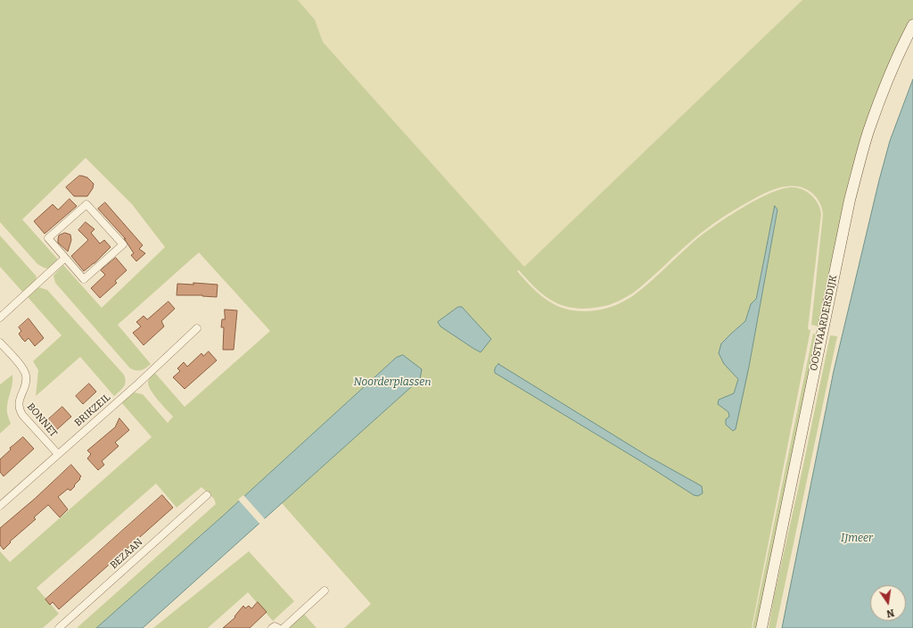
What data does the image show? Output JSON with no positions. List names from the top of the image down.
{
  "streets": {
    "main road": ["OOSTVAARDERSDIJK"],
    "street": ["BRIKZEIL", "BONNET", "BEZAAN"]
  },
  "crossings": [
    ["BRIKZEIL", "BONNET"]
  ],
  "water": ["Noorderplassen", "IJmeer"],
  "north": "bottom"
}
